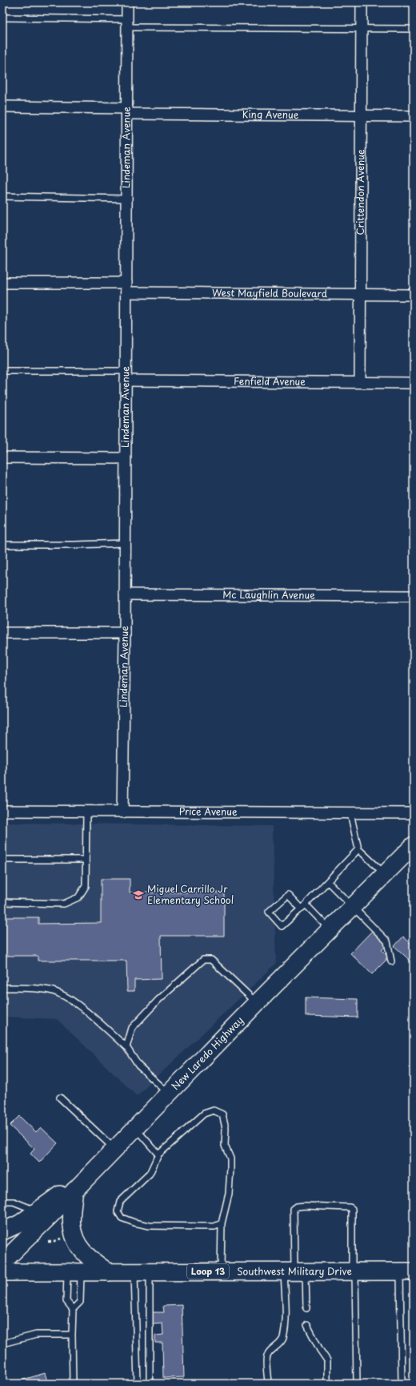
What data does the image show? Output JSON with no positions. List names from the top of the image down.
{
  "streets": {
    "main road": ["New Laredo Highway", "Loop 13", "Southwest Military Drive"],
    "street": [
      "King Avenue",
      "Lindeman Avenue",
      "Crittendon Avenue",
      "West Mayfield Boulevard",
      "Fenfield Avenue",
      "Mc Laughlin Avenue",
      "Price Avenue"
    ]
  },
  "crossings": [
    ["King Avenue", "Lindeman Avenue"],
    ["King Avenue", "Crittendon Avenue"],
    ["Lindeman Avenue", "West Mayfield Boulevard"],
    ["Lindeman Avenue", "Fenfield Avenue"],
    ["Lindeman Avenue", "Mc Laughlin Avenue"],
    ["Lindeman Avenue", "Price Avenue"],
    ["Crittendon Avenue", "West Mayfield Boulevard"],
    ["Crittendon Avenue", "Fenfield Avenue"]
  ],
  "places": {
    "school or university": ["Miguel Carrillo Jr Elementary School"]
  }
}
